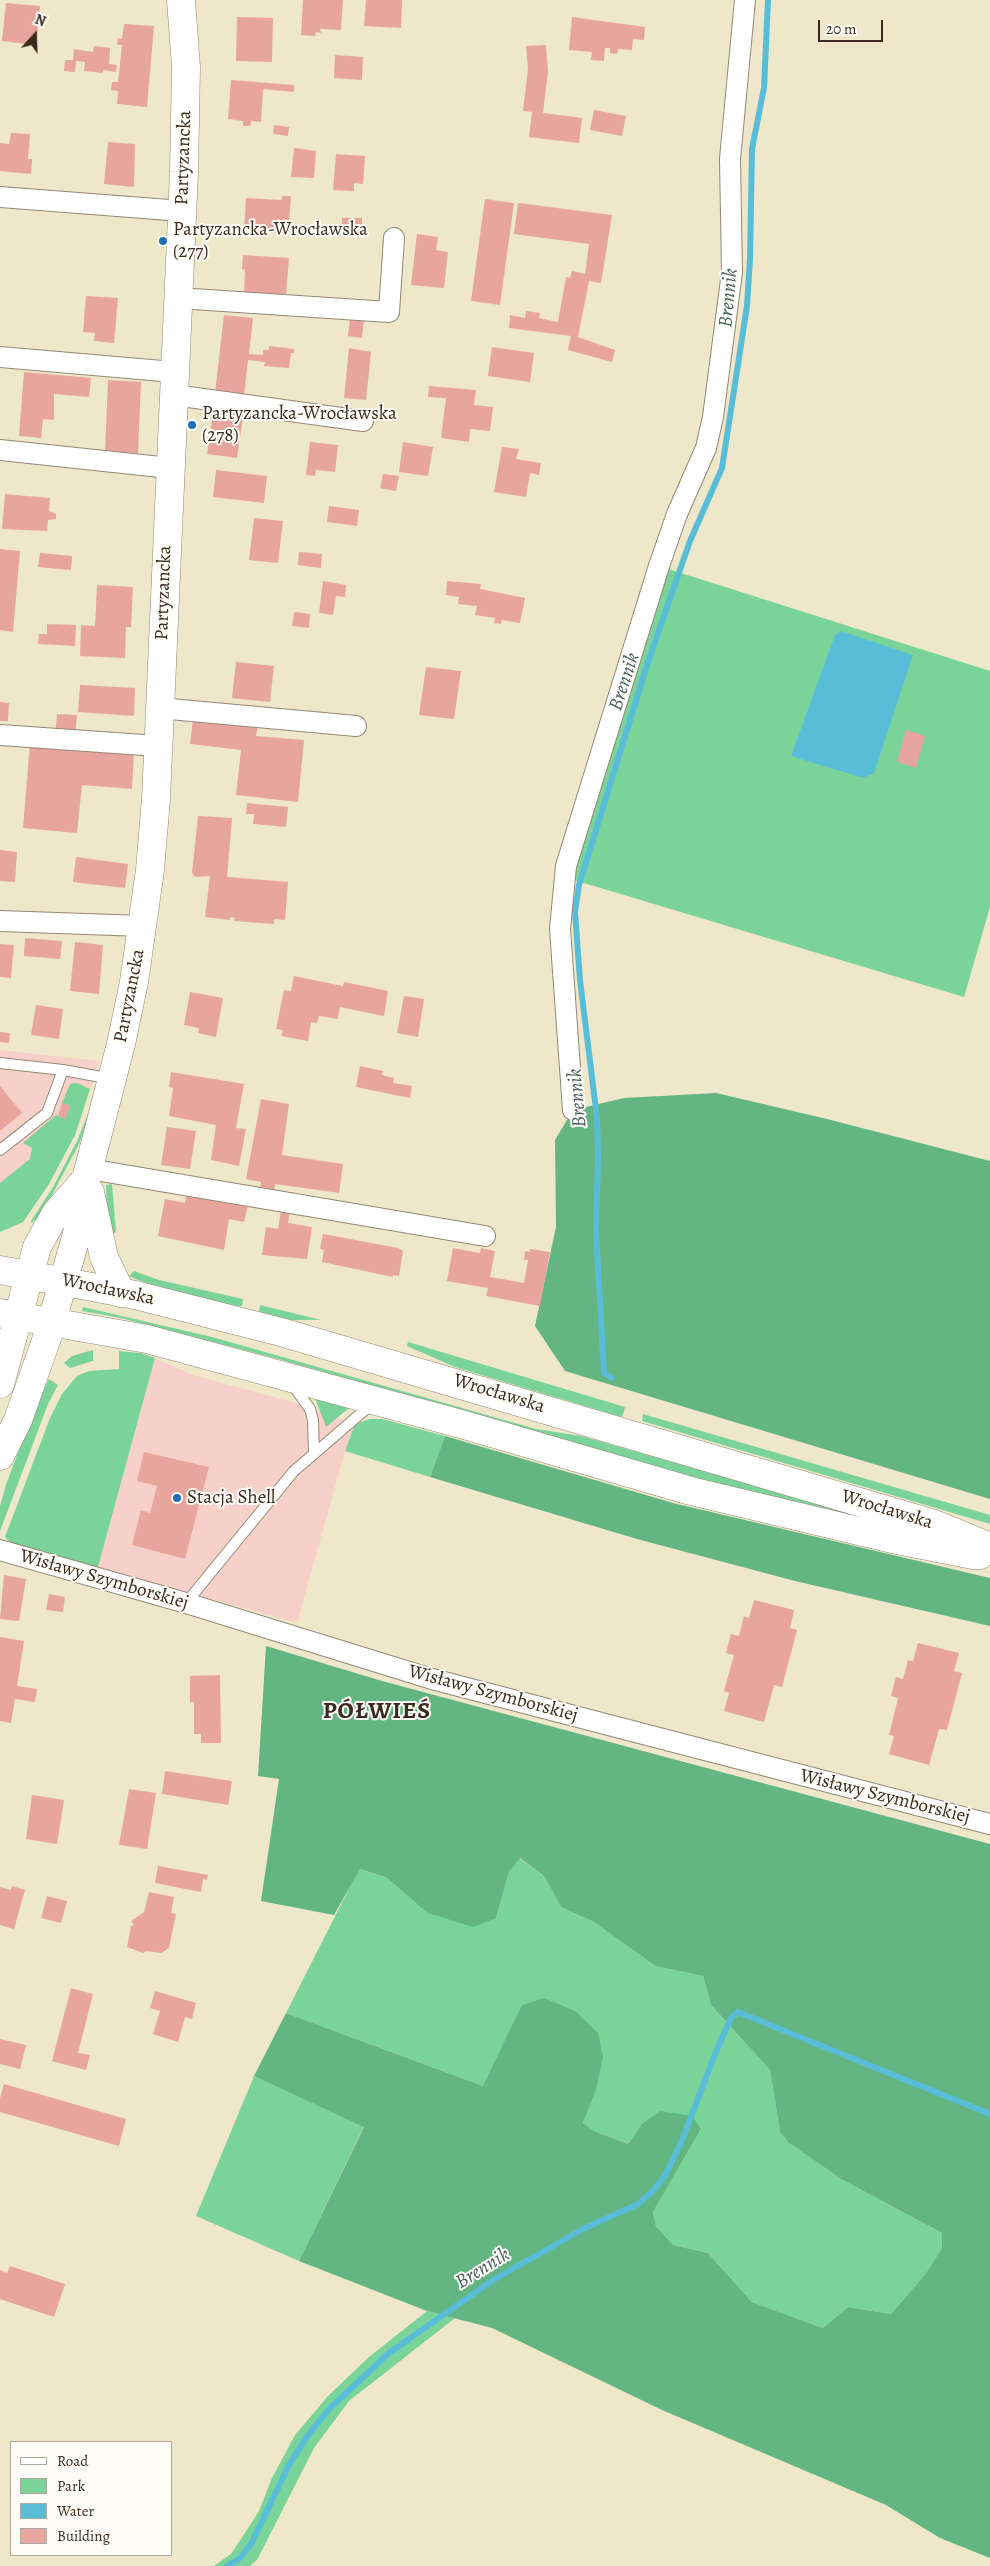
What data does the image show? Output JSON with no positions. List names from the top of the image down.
{
  "streets": {
    "main road": ["Partyzancka", "Wrocławska"],
    "street": ["Wisławy Szymborskiej"]
  },
  "crossings": [
    ["Partyzancka", "Wrocławska"]
  ],
  "districts": ["PÓŁWIEŚ"],
  "water": ["Brennik"],
  "places": ["Partyzancka-Wrocławska (277)", "Partyzancka-Wrocławska (278)", "Stacja Shell"],
  "legend": [
    "Road",
    "Park",
    "Water",
    "Building"
  ],
  "scale_bar": "20 m",
  "north": "top"
}
